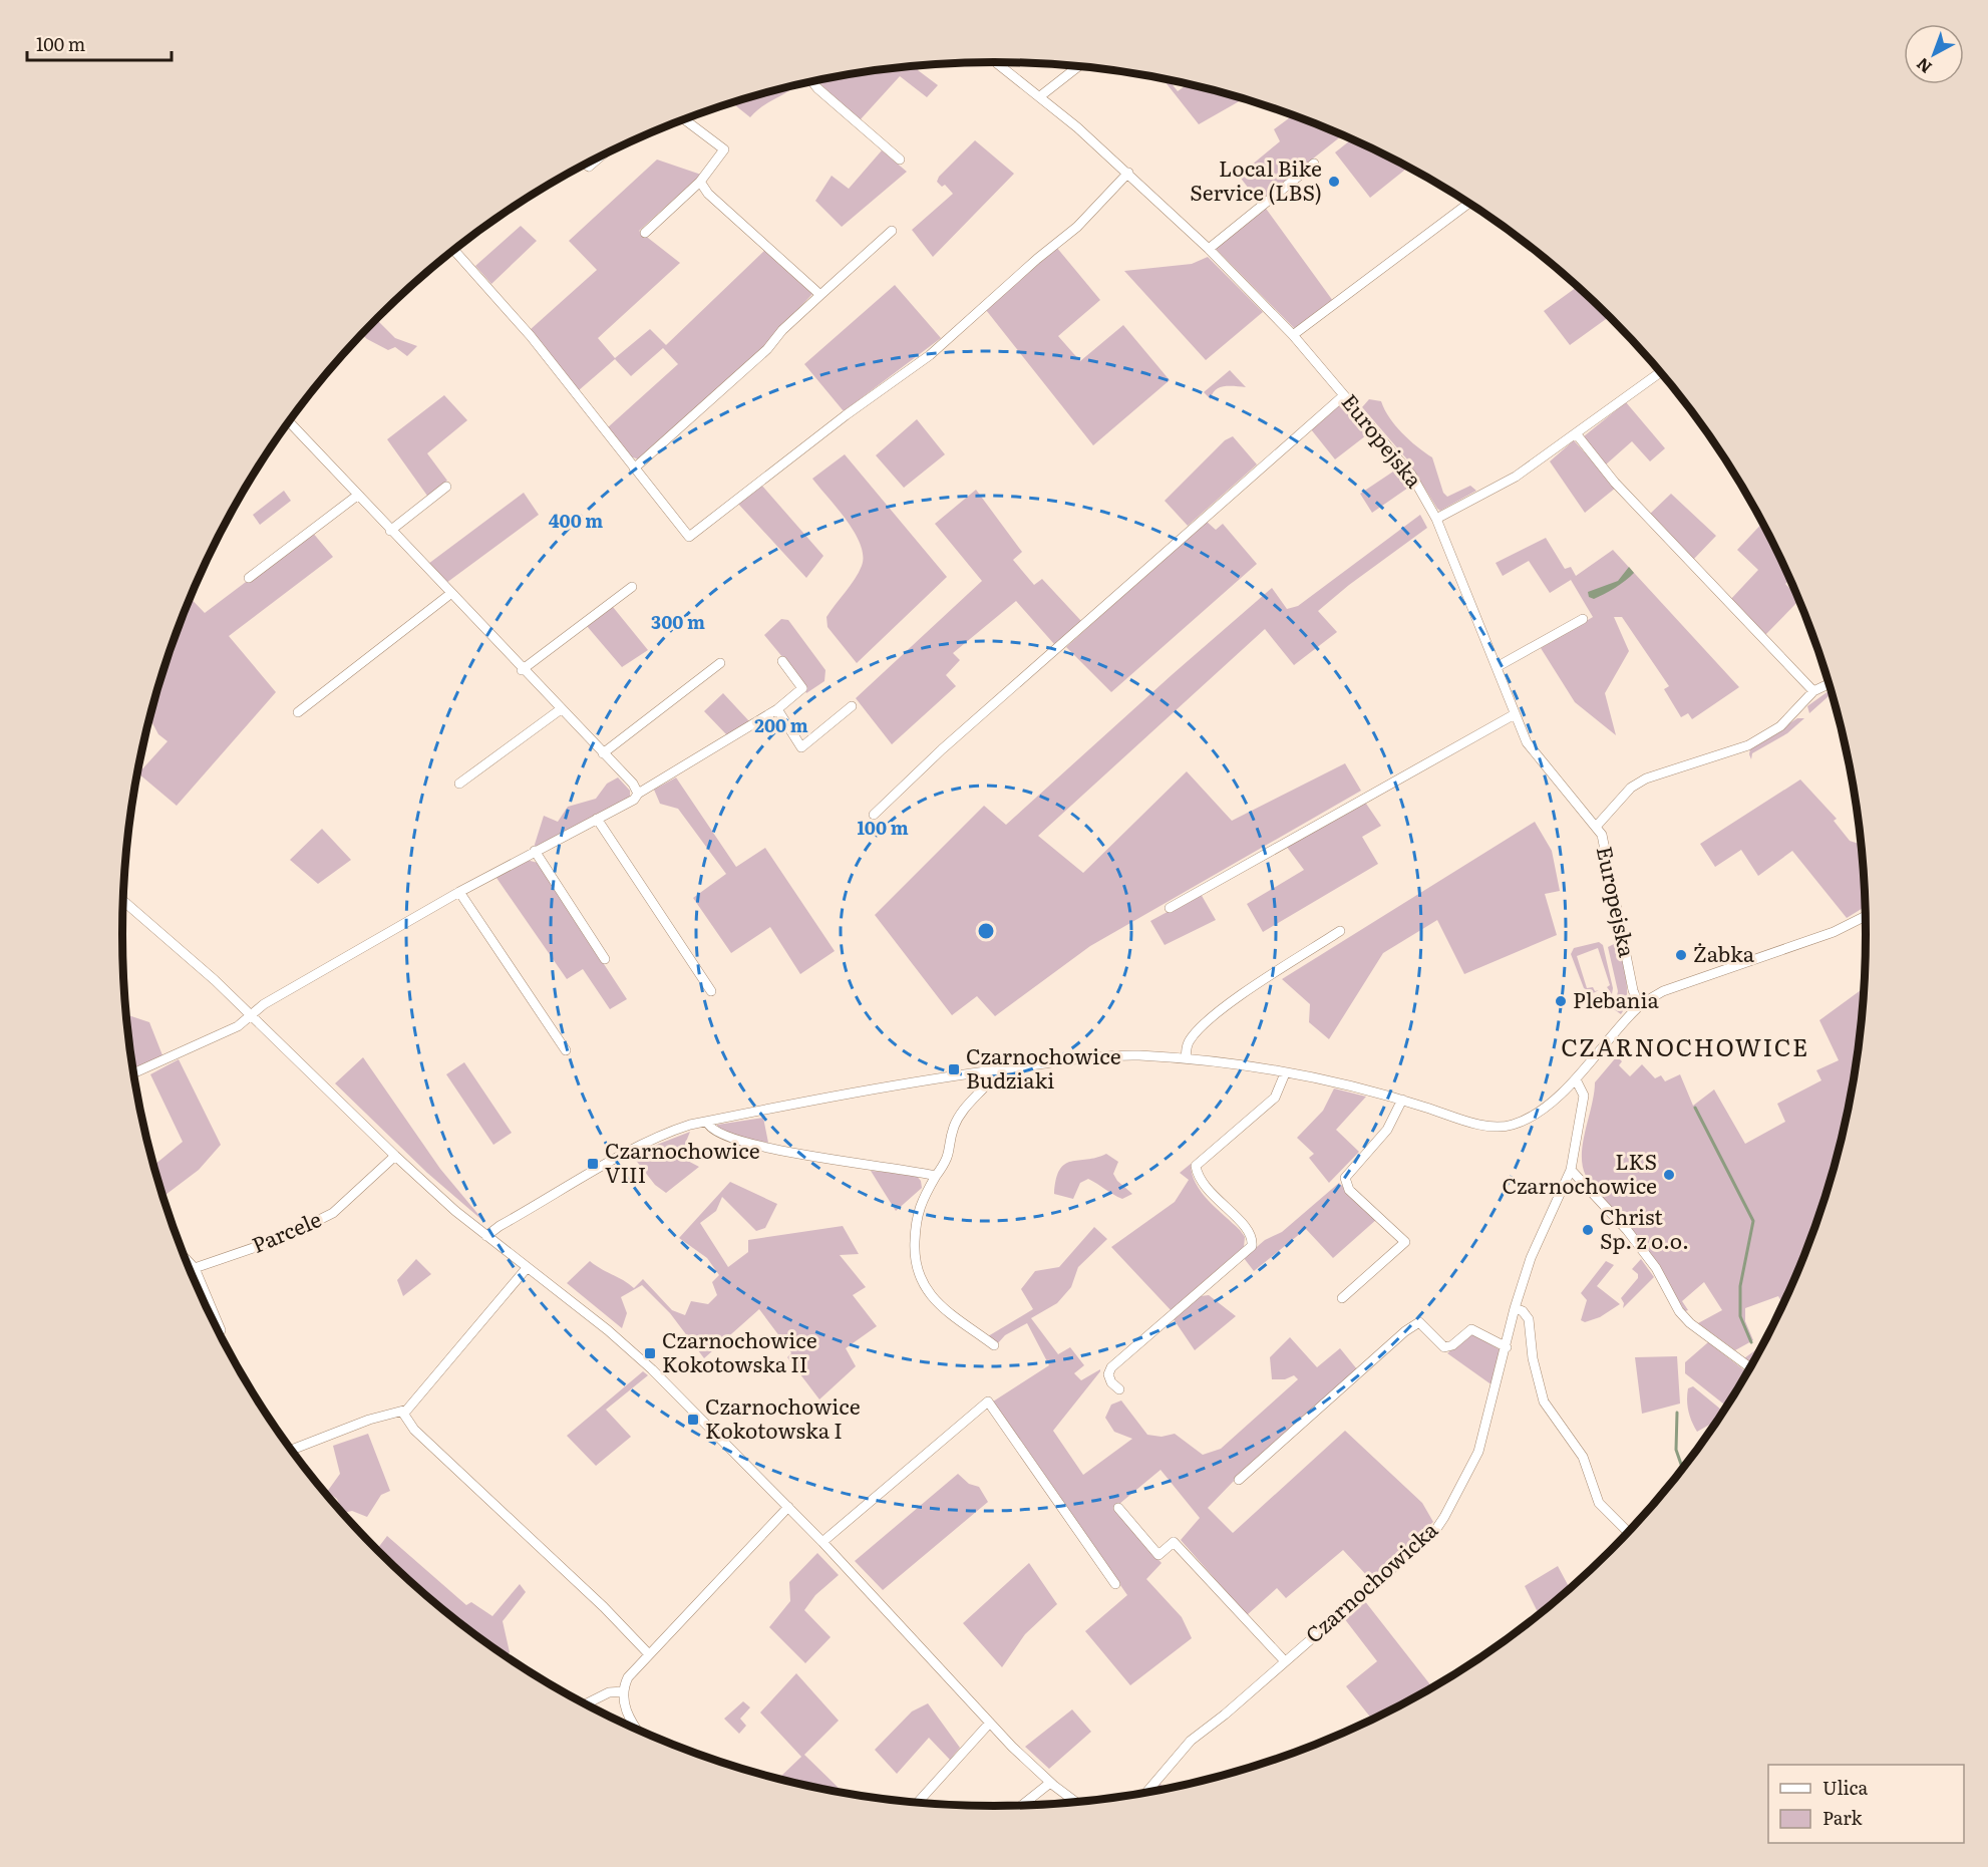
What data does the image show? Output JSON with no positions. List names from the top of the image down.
{
  "streets": {
    "street": ["Europejska", "Parcele", "Czarnochowicka"]
  },
  "districts": ["CZARNOCHOWICE"],
  "places": {
    "other": [
      "Local Bike Service (LBS)",
      "Żabka",
      "Plebania",
      "LKS Czarnochowice",
      "Christ Sp. z o.o."
    ],
    "transit": [
      "Czarnochowice Budziaki",
      "Czarnochowice VIII",
      "Czarnochowice Kokotowska II",
      "Czarnochowice Kokotowska I"
    ]
  },
  "legend": ["Ulica", "Park"],
  "scale_bar": "100 m",
  "north": "bottom left",
  "rings": [
    "400 m",
    "300 m",
    "200 m",
    "100 m"
  ]
}
